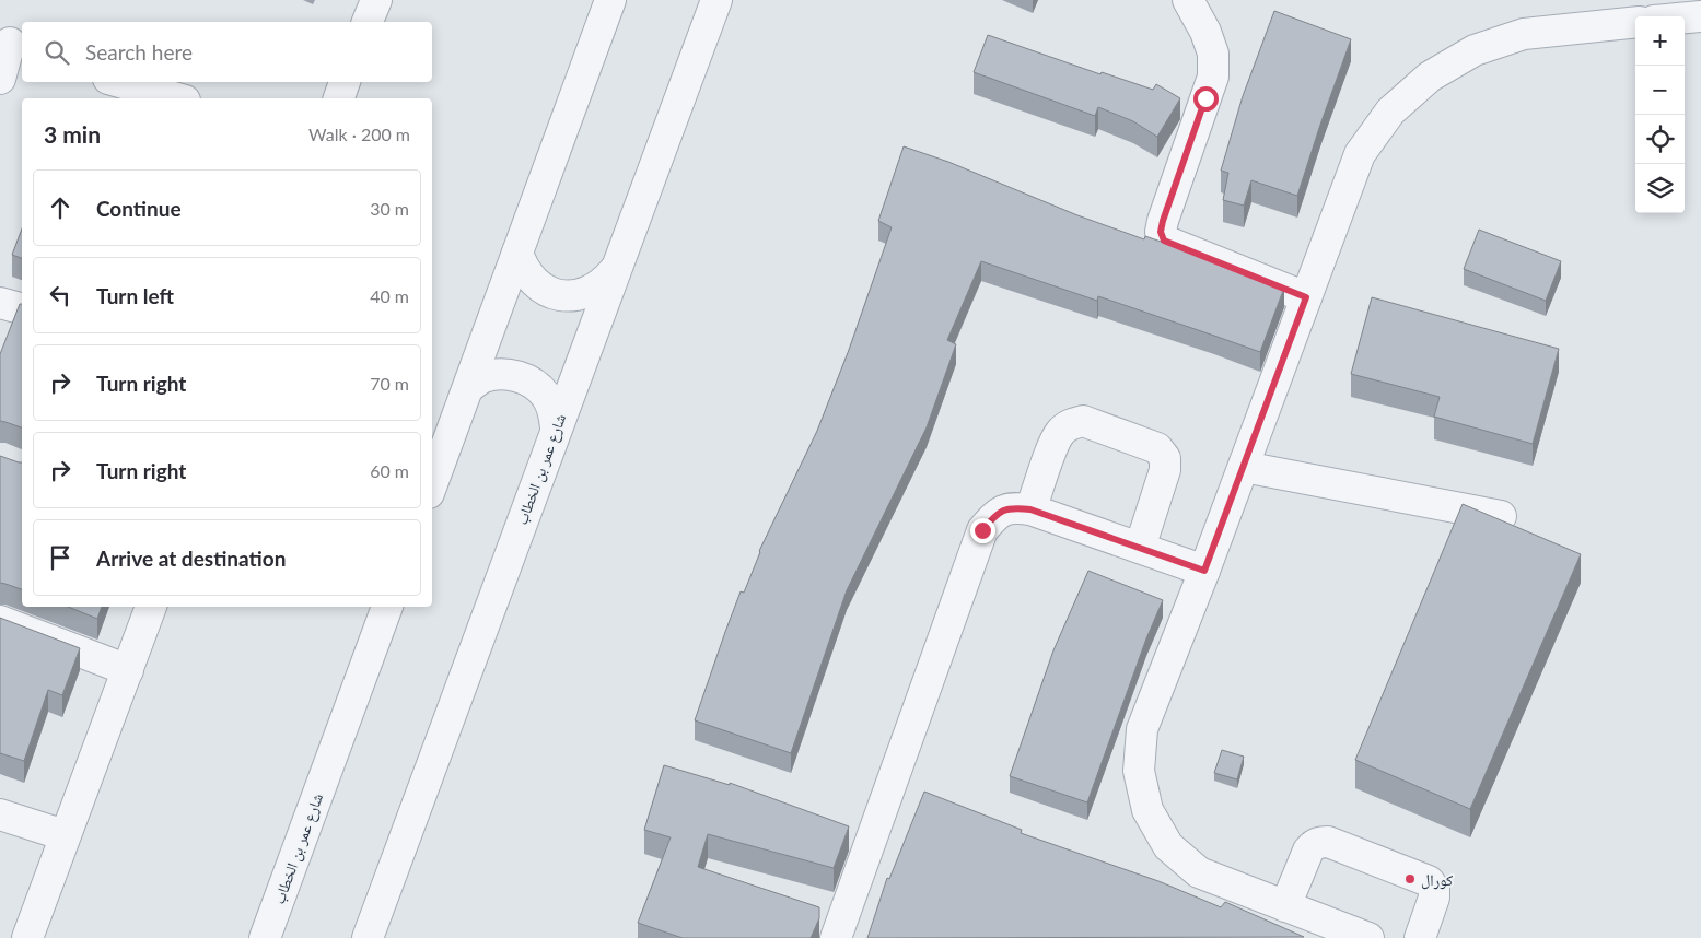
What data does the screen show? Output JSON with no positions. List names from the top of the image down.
{
  "streets": {
    "street": ["شارع عمر بن الخطاب"]
  },
  "places": ["كورال"],
  "page": {
    "map_buttons": ["+", "−"],
    "search": "Search here",
    "heading": ["3 min", "Walk · 200 m"],
    "list": [
      ["Continue", "30 m"],
      ["Turn left", "40 m"],
      ["Turn right", "70 m"],
      ["Turn right", "60 m"],
      "Arrive at destination"
    ]
  }
}
